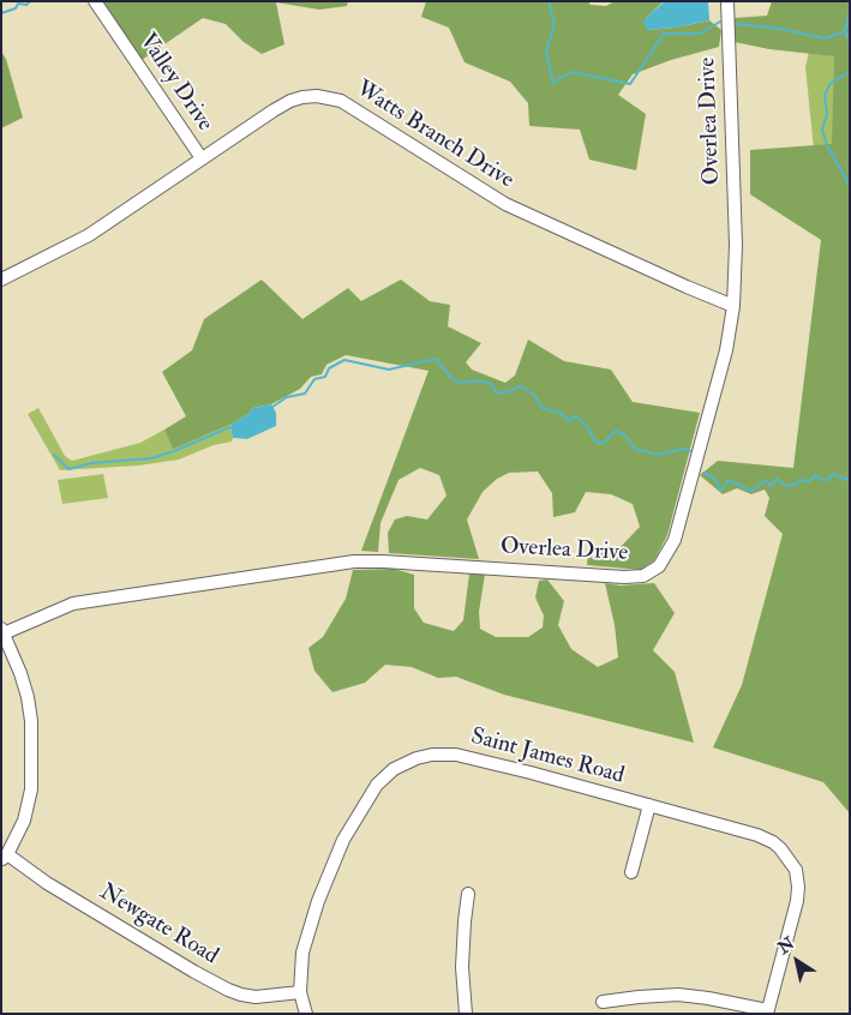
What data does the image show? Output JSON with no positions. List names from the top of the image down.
{
  "streets": {
    "street": [
      "Valley Drive",
      "Overlea Drive",
      "Watts Branch Drive",
      "Saint James Road",
      "Newgate Road"
    ]
  },
  "crossings": [
    ["Valley Drive", "Watts Branch Drive"],
    ["Overlea Drive", "Watts Branch Drive"],
    ["Saint James Road", "Newgate Road"]
  ],
  "north": "top left"
}
